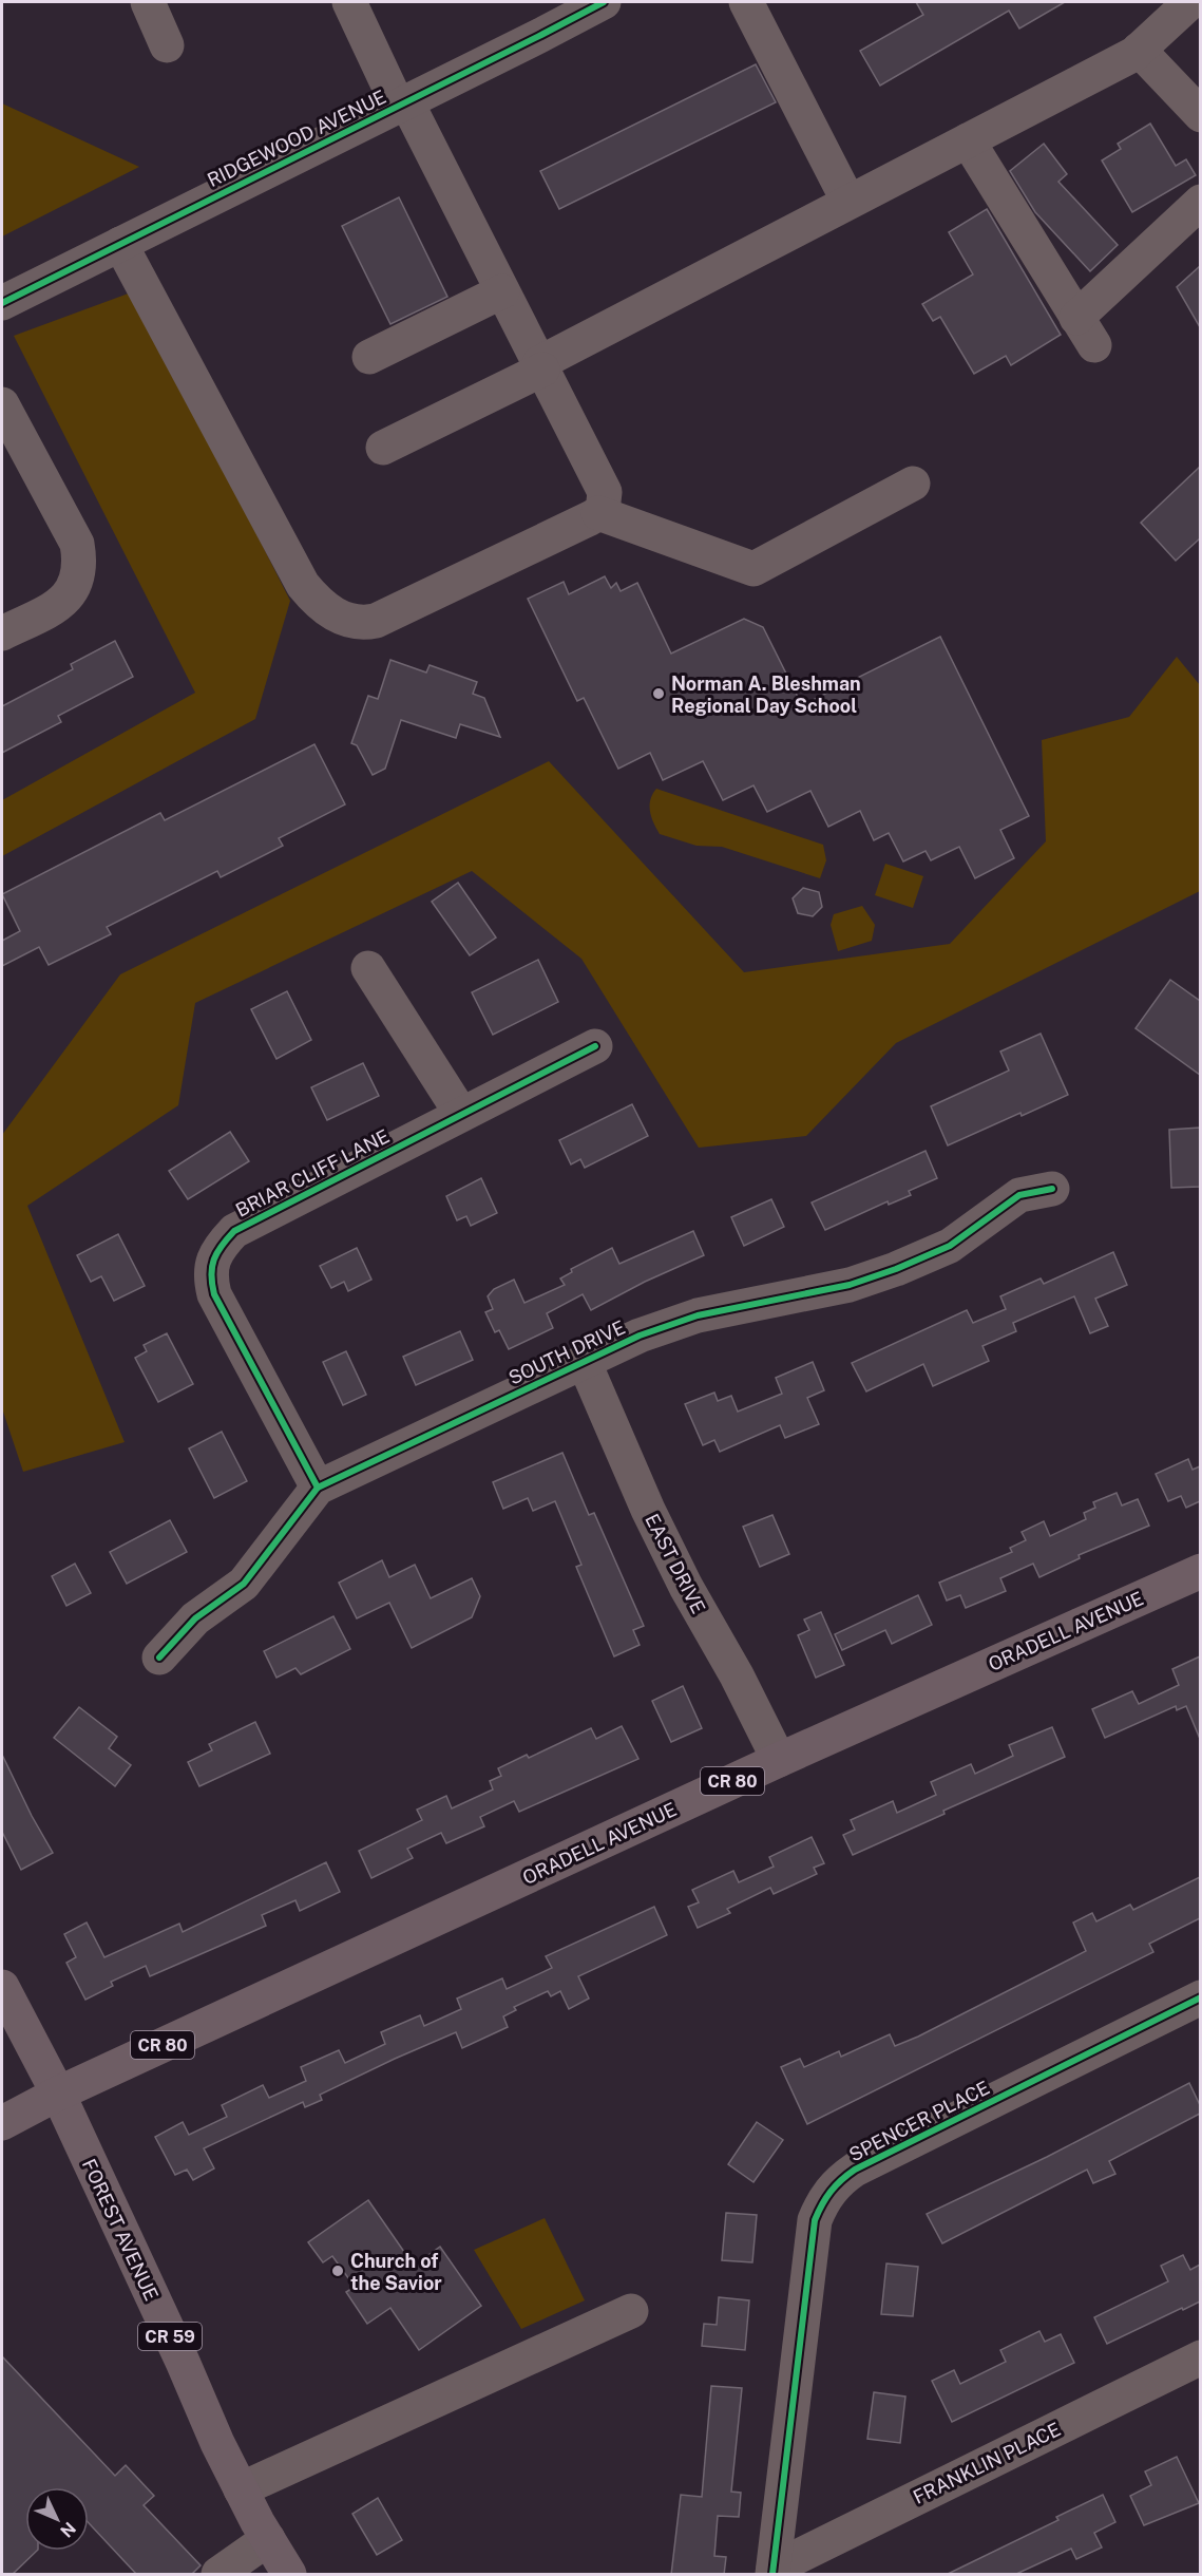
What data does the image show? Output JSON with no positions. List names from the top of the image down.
{
  "streets": {
    "main road": [
      "ORADELL AVENUE",
      "CR 80",
      "FOREST AVENUE",
      "CR 59"
    ],
    "street": [
      "RIDGEWOOD AVENUE",
      "BRIAR CLIFF LANE",
      "SOUTH DRIVE",
      "EAST DRIVE",
      "SPENCER PLACE",
      "FRANKLIN PLACE"
    ]
  },
  "crossings": [
    ["BRIAR CLIFF LANE", "SOUTH DRIVE"],
    ["SOUTH DRIVE", "EAST DRIVE"],
    ["EAST DRIVE", "ORADELL AVENUE"],
    ["ORADELL AVENUE", "FOREST AVENUE"],
    ["SPENCER PLACE", "FRANKLIN PLACE"]
  ],
  "places": ["Norman A. Bleshman Regional Day School", "Church of the Savior"],
  "north": "bottom right"
}
